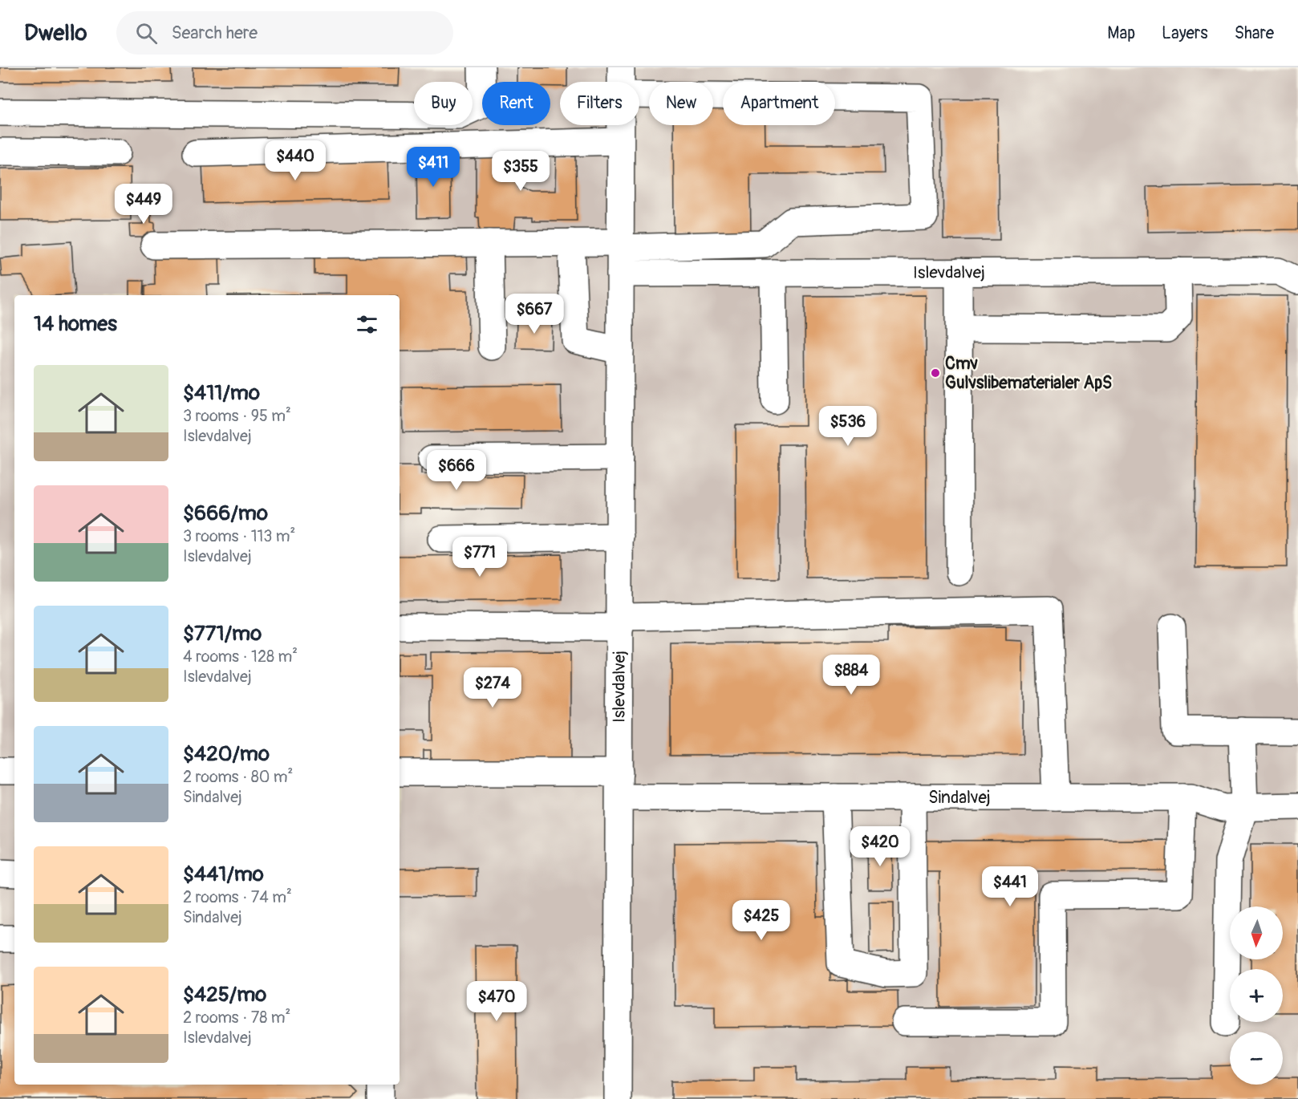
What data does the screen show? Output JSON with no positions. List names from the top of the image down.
{
  "streets": {
    "street": ["Islevdalvej", "Sindalvej"]
  },
  "crossings": [
    ["Islevdalvej", "Sindalvej"]
  ],
  "places": ["Cmv Gulvslibematerialer ApS"],
  "north": "bottom",
  "page": {
    "header": "Dwello",
    "search": "Search here",
    "nav": ["Map", "Layers", "Share"],
    "chip": [
      "Buy",
      "Rent",
      "Filters",
      "New",
      "Apartment"
    ],
    "price": [
      "$440",
      "$411",
      "$355",
      "$449",
      "$667",
      "$536",
      "$666",
      "$771",
      "$884",
      "$274",
      "$420",
      "$441",
      "$425",
      "$470"
    ],
    "heading": "14 homes",
    "list": [
      {
        "name": "$411/mo",
        "note": "3 rooms · 95 m² · Islevdalvej"
      },
      {
        "name": "$666/mo",
        "note": "3 rooms · 113 m² · Islevdalvej"
      },
      {
        "name": "$771/mo",
        "note": "4 rooms · 128 m² · Islevdalvej"
      },
      {
        "name": "$420/mo",
        "note": "2 rooms · 80 m² · Sindalvej"
      },
      {
        "name": "$441/mo",
        "note": "2 rooms · 74 m² · Sindalvej"
      },
      {
        "name": "$425/mo",
        "note": "2 rooms · 78 m² · Islevdalvej"
      }
    ],
    "map_buttons": ["+", "−"]
  }
}
